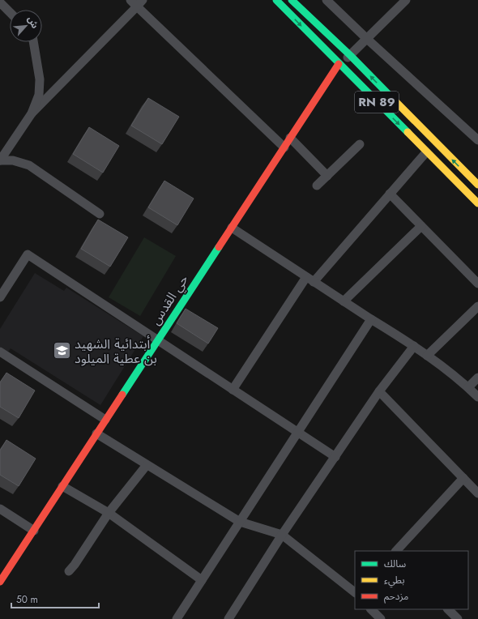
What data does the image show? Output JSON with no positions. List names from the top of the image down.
{
  "streets": {
    "street": ["RN 89", "حي القدس"]
  },
  "crossings": [
    ["RN 89", "حي القدس"]
  ],
  "places": {
    "school or university": ["أبتدائية الشهيد بن عطية الميلود"]
  },
  "legend": ["سالك", "بطيء", "مزدحم"],
  "scale_bar": "50 m",
  "north": "top right"
}
